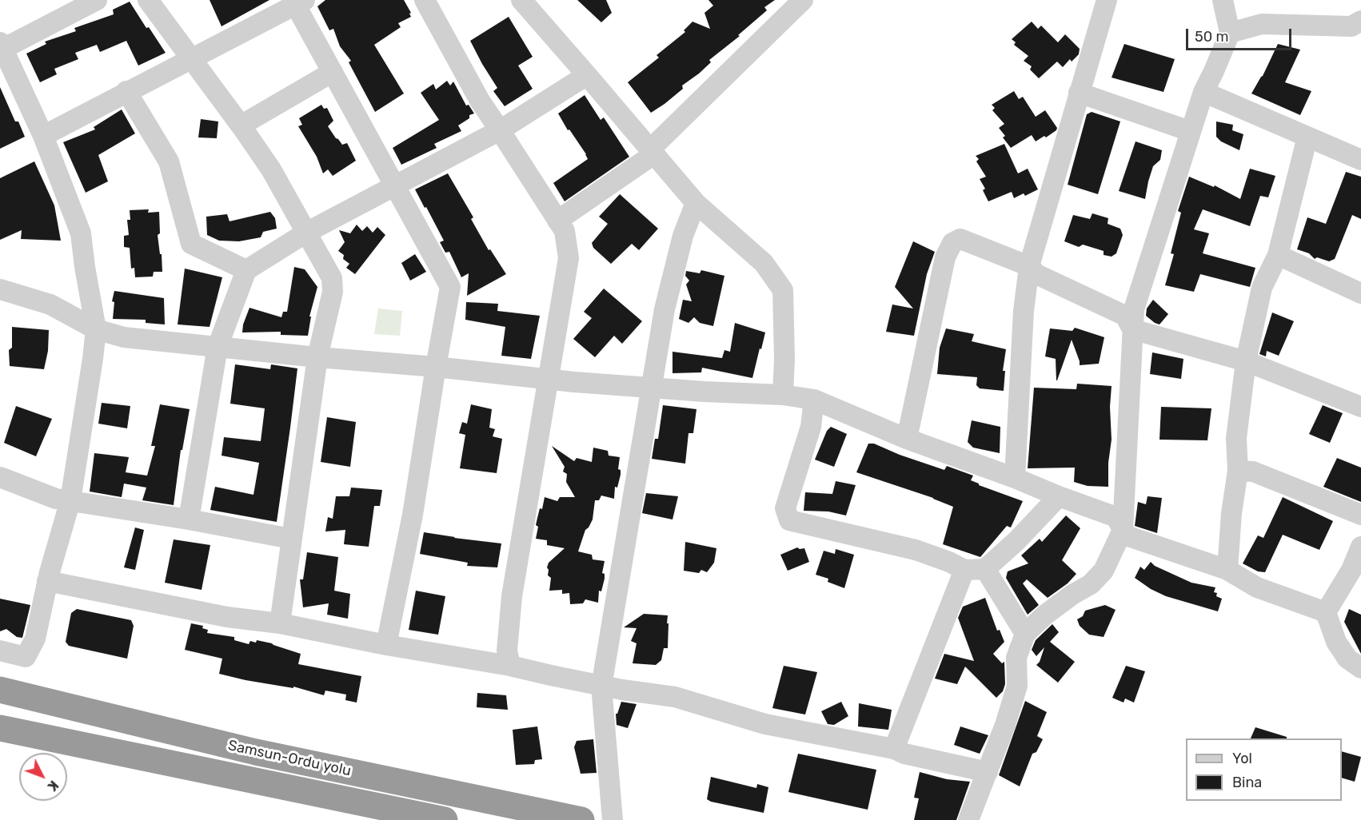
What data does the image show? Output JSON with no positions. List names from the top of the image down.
{
  "streets": {
    "highway": ["Samsun-Ordu yolu"]
  },
  "legend": ["Yol", "Bina"],
  "scale_bar": "50 m",
  "north": "bottom right"
}
